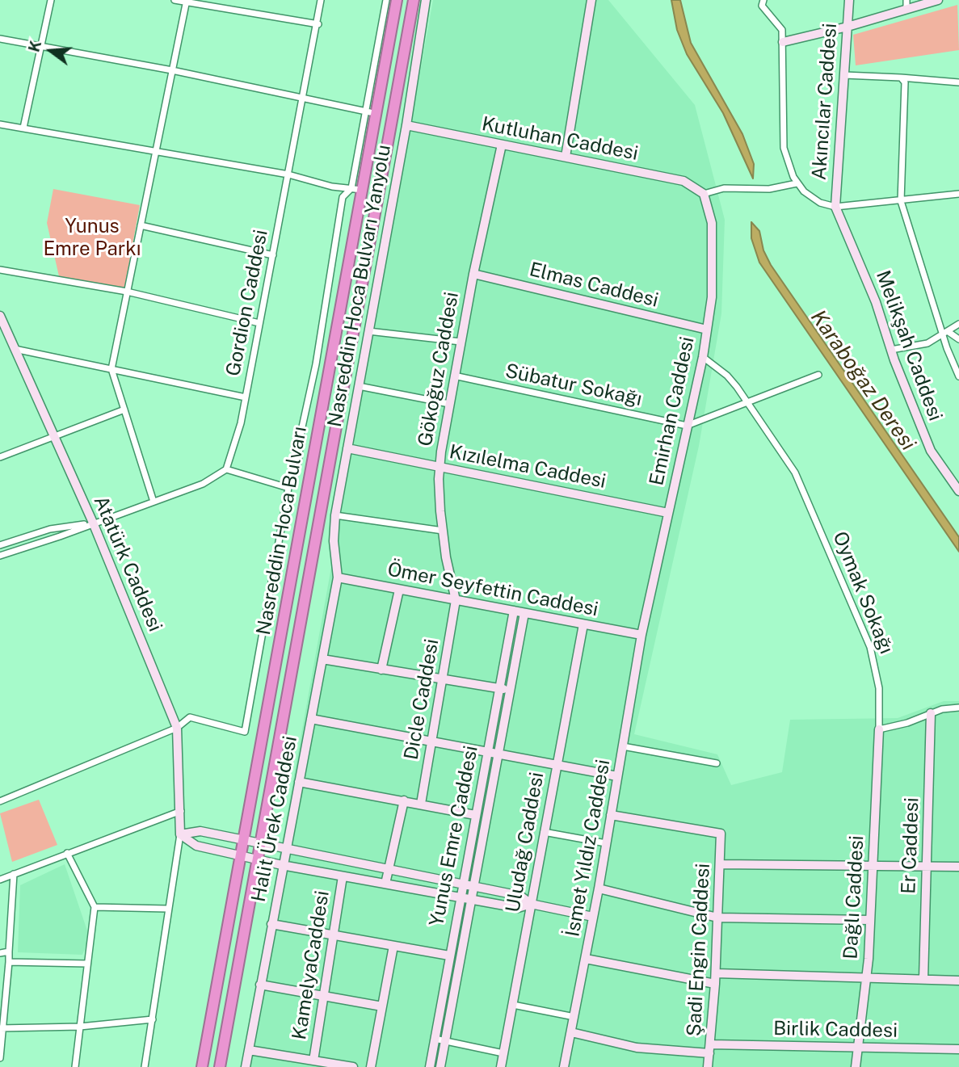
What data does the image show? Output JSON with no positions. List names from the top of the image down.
{
  "streets": {
    "highway": ["Nasreddin Hoca Bulvarı"],
    "street": [
      "Akıncılar Caddesi",
      "Kutluhan Caddesi",
      "Elmas Caddesi",
      "Nasreddin Hoca Bulvarı Yanyolu",
      "Gordion Caddesi",
      "Melikşah Caddesi",
      "Gökoğuz Caddesi",
      "Sübatur Sokağı",
      "Emirhan Caddesi",
      "Kızılelma Caddesi",
      "Atatürk Caddesi",
      "Ömer Seyfettin Caddesi",
      "Oymak Sokağı",
      "Dicle Caddesi",
      "Halit Ürek Caddesi",
      "Yunus Emre Caddesi",
      "Uludağ Caddesi",
      "Er Caddesi",
      "İsmet Yıldız Caddesi",
      "Dağlı Caddesi",
      "Şadi Engin Caddesi",
      "KamelyaCaddesi",
      "Birlik Caddesi"
    ]
  },
  "crossings": [
    ["Akıncılar Caddesi", "Melikşah Caddesi"],
    ["Kutluhan Caddesi", "Nasreddin Hoca Bulvarı Yanyolu"],
    ["Kutluhan Caddesi", "Gökoğuz Caddesi"],
    ["Kutluhan Caddesi", "Emirhan Caddesi"],
    ["Elmas Caddesi", "Gökoğuz Caddesi"],
    ["Elmas Caddesi", "Emirhan Caddesi"],
    ["Nasreddin Hoca Bulvarı Yanyolu", "Kızılelma Caddesi"],
    ["Nasreddin Hoca Bulvarı Yanyolu", "Ömer Seyfettin Caddesi"],
    ["Nasreddin Hoca Bulvarı Yanyolu", "Halit Ürek Caddesi"],
    ["Gökoğuz Caddesi", "Sübatur Sokağı"],
    ["Gökoğuz Caddesi", "Kızılelma Caddesi"],
    ["Gökoğuz Caddesi", "Ömer Seyfettin Caddesi"],
    ["Gökoğuz Caddesi", "Dicle Caddesi"],
    ["Sübatur Sokağı", "Emirhan Caddesi"],
    ["Emirhan Caddesi", "Kızılelma Caddesi"],
    ["Emirhan Caddesi", "Ömer Seyfettin Caddesi"],
    ["Emirhan Caddesi", "Oymak Sokağı"],
    ["Emirhan Caddesi", "İsmet Yıldız Caddesi"],
    ["Ömer Seyfettin Caddesi", "Dicle Caddesi"],
    ["Ömer Seyfettin Caddesi", "Halit Ürek Caddesi"],
    ["Ömer Seyfettin Caddesi", "Yunus Emre Caddesi"],
    ["Ömer Seyfettin Caddesi", "Uludağ Caddesi"],
    ["Ömer Seyfettin Caddesi", "İsmet Yıldız Caddesi"],
    ["Oymak Sokağı", "Dağlı Caddesi"],
    ["İsmet Yıldız Caddesi", "Şadi Engin Caddesi"],
    ["İsmet Yıldız Caddesi", "Birlik Caddesi"],
    ["Dağlı Caddesi", "Birlik Caddesi"],
    ["Şadi Engin Caddesi", "Birlik Caddesi"]
  ],
  "water": ["Karaboğaz Deresi"],
  "parks": ["Yunus Emre Parkı"],
  "north": "left"
}
